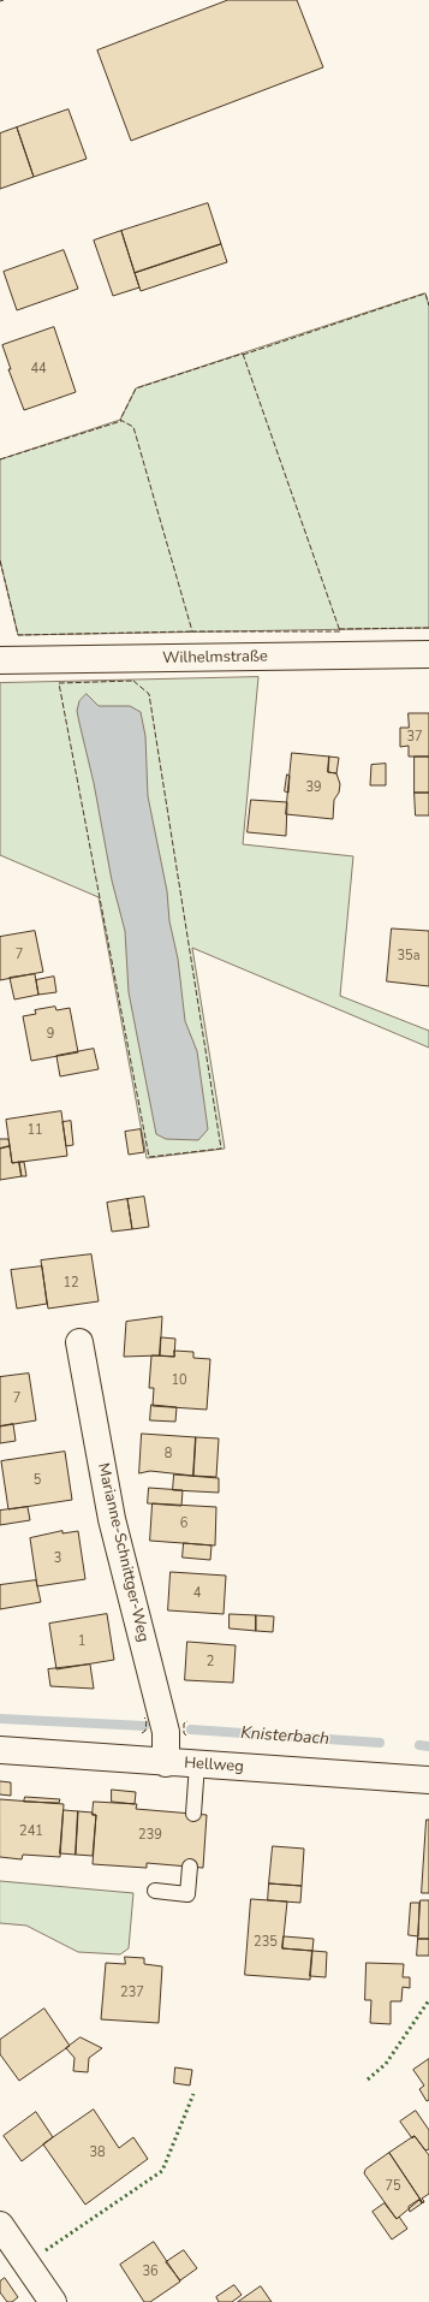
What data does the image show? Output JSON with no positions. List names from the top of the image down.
{
  "streets": {
    "street": ["Wilhelmstraße", "Marianne-Schnittger-Weg", "Hellweg"]
  },
  "crossings": [
    ["Marianne-Schnittger-Weg", "Hellweg"]
  ],
  "water": ["Knisterbach"],
  "house_numbers": [
    "44",
    "37",
    "39",
    "7",
    "35a",
    "9",
    "11",
    "12",
    "10",
    "7",
    "8",
    "5",
    "6",
    "3",
    "4",
    "1",
    "2",
    "241",
    "239",
    "235",
    "237",
    "38",
    "75",
    "36"
  ]
}
